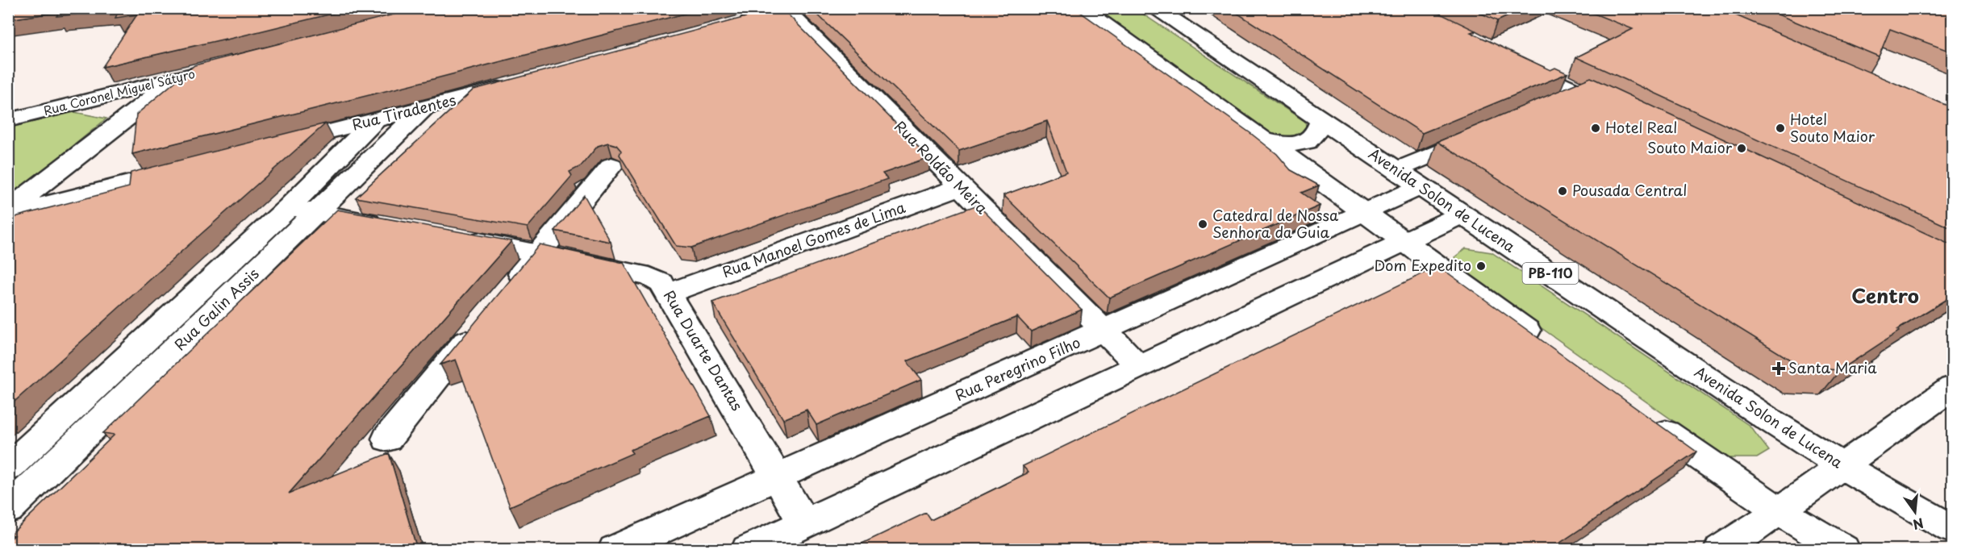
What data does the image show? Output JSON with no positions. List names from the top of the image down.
{
  "streets": {
    "street": [
      "Rua Coronel Miguel Sátyro",
      "Rua Tiradentes",
      "Rua Roldão Meira",
      "Avenida Solon de Lucena",
      "Rua Manoel Gomes de Lima",
      "PB-110",
      "Rua Galin Assis",
      "Rua Duarte Dantas",
      "Rua Peregrino Filho"
    ]
  },
  "crossings": [
    ["Rua Tiradentes", "Rua Galin Assis"],
    ["Rua Roldão Meira", "Rua Manoel Gomes de Lima"],
    ["Rua Roldão Meira", "Rua Peregrino Filho"],
    ["Avenida Solon de Lucena", "Rua Peregrino Filho"],
    ["Rua Manoel Gomes de Lima", "Rua Duarte Dantas"],
    ["Rua Duarte Dantas", "Rua Peregrino Filho"]
  ],
  "districts": ["Centro"],
  "places": {
    "other": [
      "Hotel Real",
      "Hotel Souto Maior",
      "Souto Maior",
      "Pousada Central",
      "Catedral de Nossa Senhora da Guia",
      "Dom Expedito"
    ],
    "health": ["Santa Maria"]
  },
  "north": "bottom"
}
